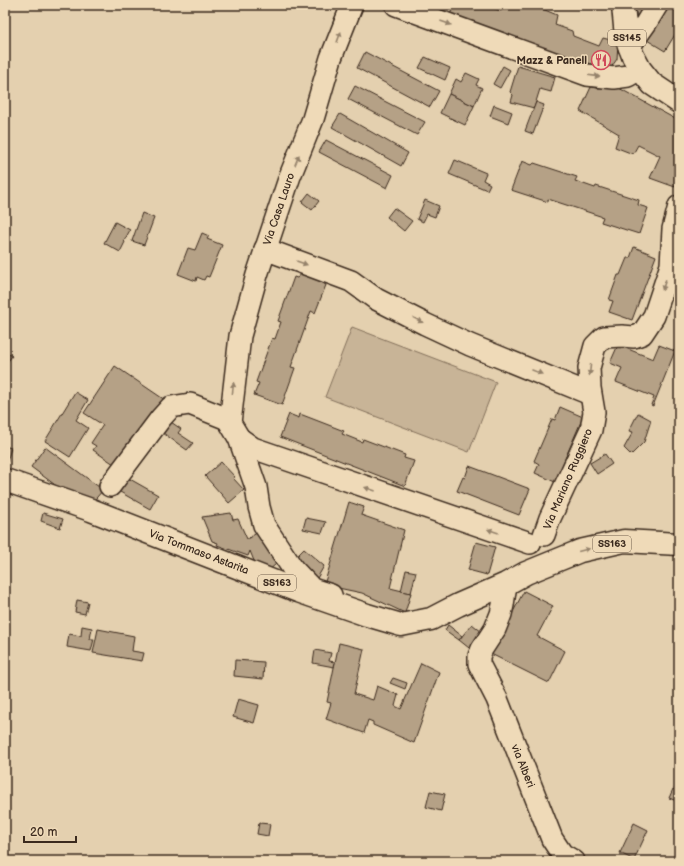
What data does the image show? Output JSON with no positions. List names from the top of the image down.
{
  "streets": {
    "main road": ["SS145", "SS163", "Via Tommaso Astarita"],
    "street": ["Via Casa Lauro", "Via Mariano Ruggiero", "via Alberi"]
  },
  "crossings": [
    ["Via Tommaso Astarita", "via Alberi"]
  ],
  "one_way": ["Via Casa Lauro", "Via Mariano Ruggiero"],
  "places": {
    "restaurant": ["Mazz & Panell"]
  },
  "scale_bar": "20 m"
}
